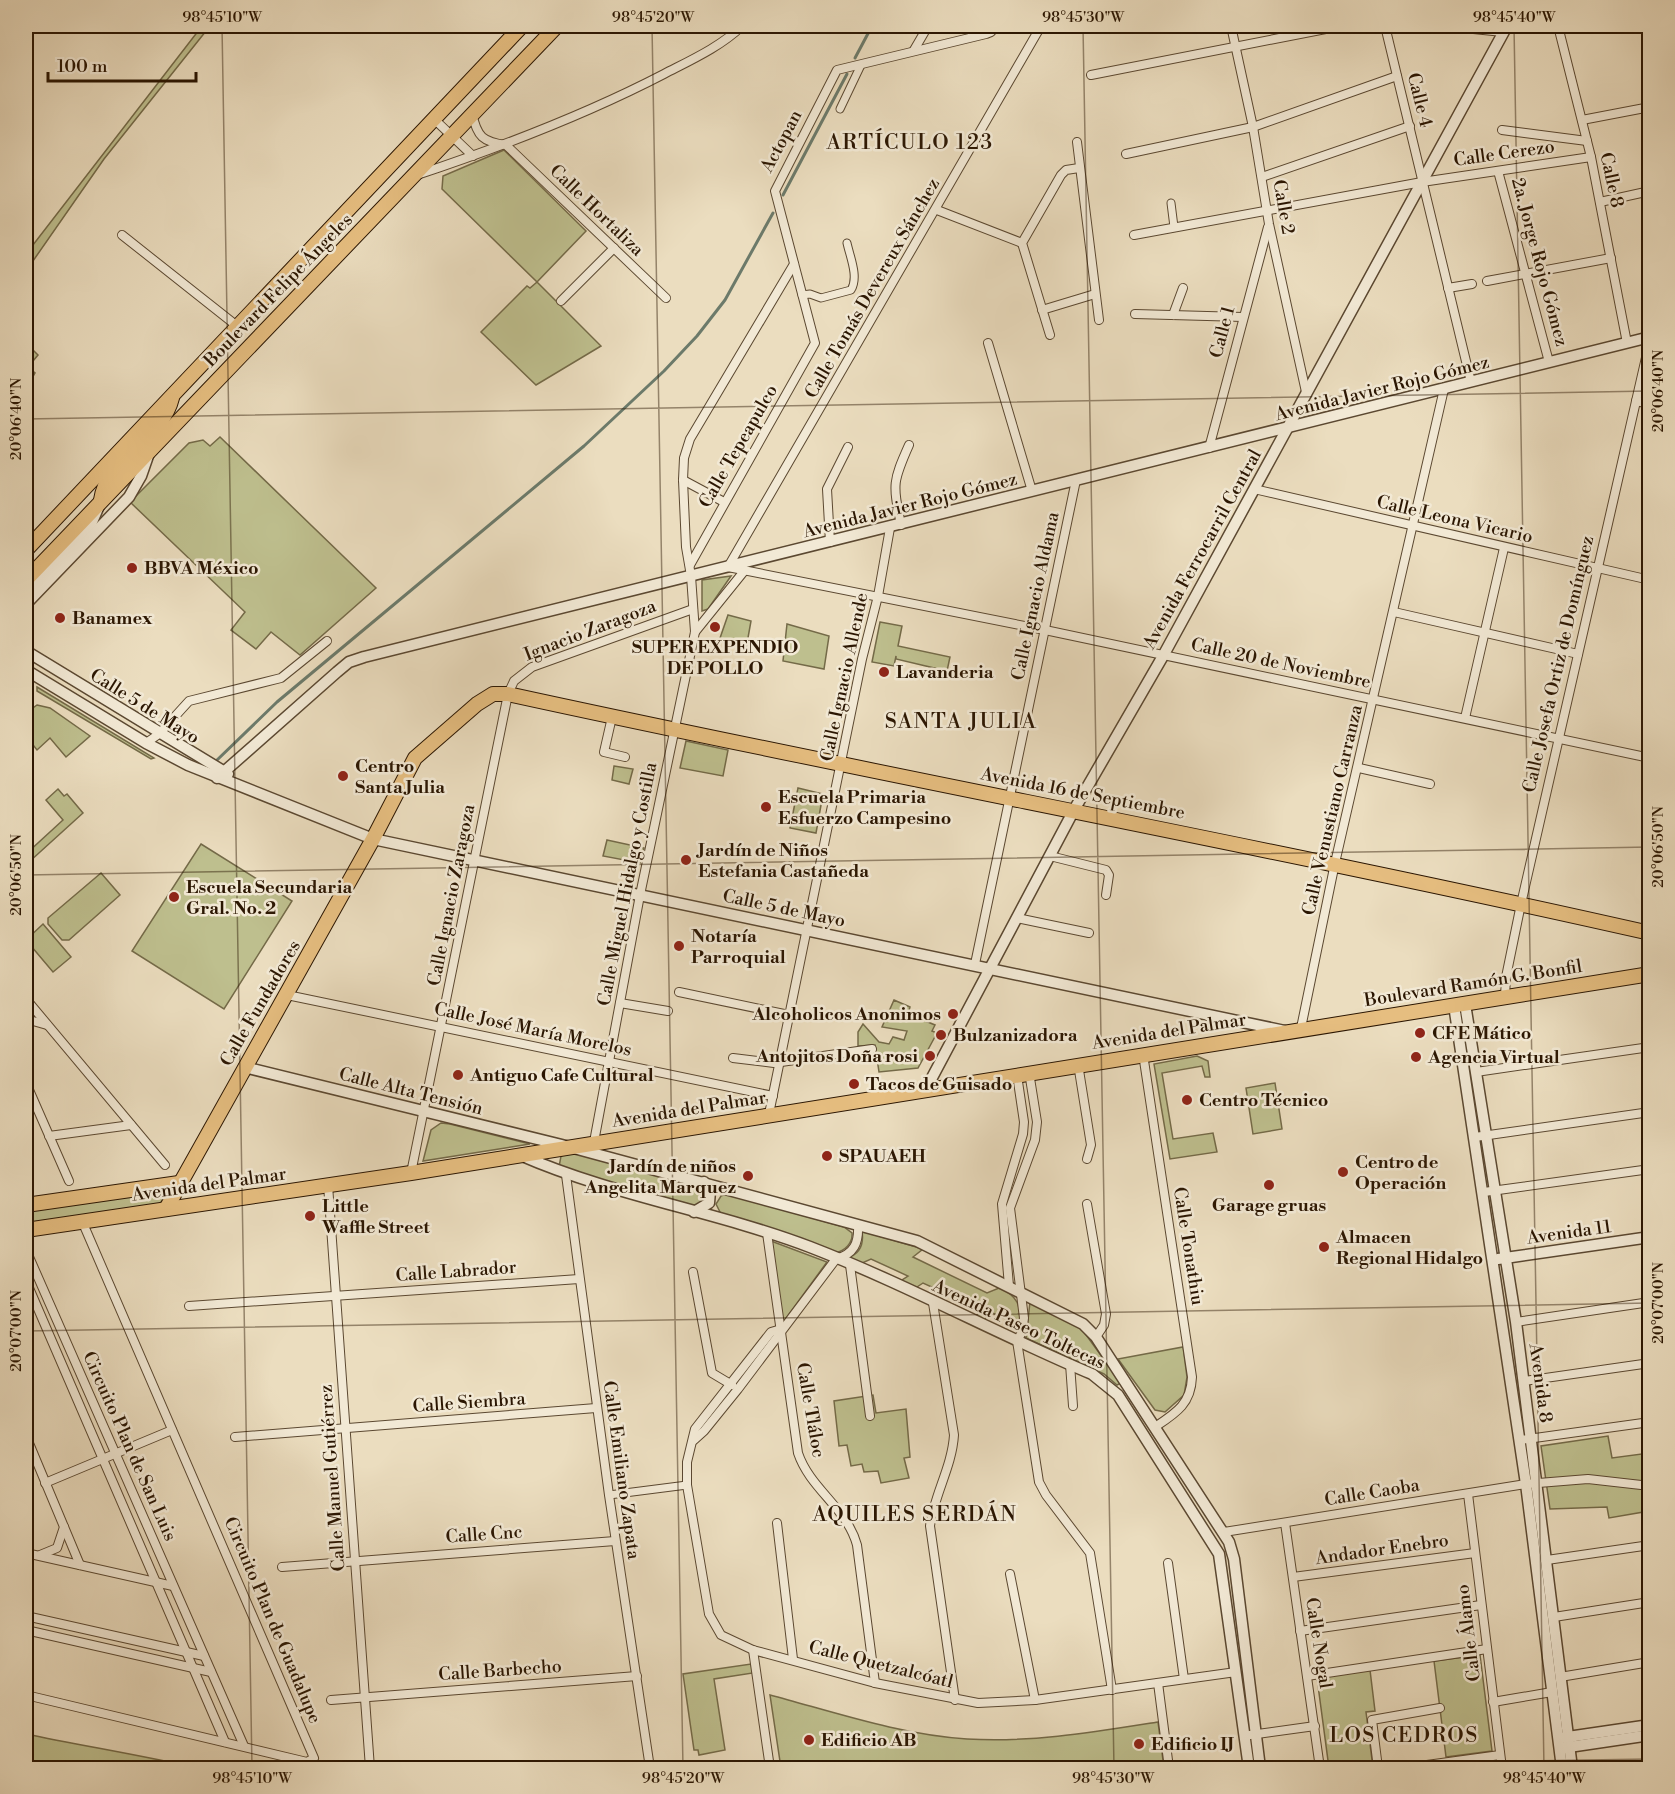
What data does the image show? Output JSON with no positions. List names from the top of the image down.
{
  "streets": {
    "main road": [
      "Boulevard Felipe Ángeles",
      "Avenida 16 de Septiembre",
      "Boulevard Ramón G. Bonfil",
      "Calle Fundadores",
      "Avenida del Palmar"
    ],
    "street": [
      "Calle 4",
      "Actopan",
      "Calle Cerezo",
      "Calle 8",
      "Calle 2",
      "Calle Hortaliza",
      "2a. Jorge Rojo Gómez",
      "Calle Tomás Devereux Sánchez",
      "Calle 1",
      "Avenida Javier Rojo Gómez",
      "Calle Tepeapulco",
      "Calle Leona Vicario",
      "Avenida Ferrocarril Central",
      "Calle Ignacio Aldama",
      "Ignacio Zaragoza",
      "Calle 20 de Noviembre",
      "Calle Josefa Ortiz de Domínguez",
      "Calle Ignacio Allende",
      "Calle 5 de Mayo",
      "Calle Venustiano Carranza",
      "Calle Miguel Hidalgo y Costilla",
      "Calle Ignacio Zaragoza",
      "Calle José María Morelos",
      "Calle Alta Tensión",
      "Avenida 11",
      "Calle Tonathiu",
      "Calle Labrador",
      "Avenida Paseo Toltecas",
      "Avenida 8",
      "Calle Siembra",
      "Calle Tláloc",
      "Circuito Plan de San Luis",
      "Calle Emiliano Zapata",
      "Calle Manuel Gutiérrez",
      "Calle Caoba",
      "Calle Cnc",
      "Andador Enebro",
      "Circuito Plan de Guadalupe",
      "Calle Álamo",
      "Calle Nogal",
      "Calle Quetzalcóatl",
      "Calle Barbecho"
    ]
  },
  "crossings": [
    ["Calle 4", "Calle Cerezo"],
    ["Calle 4", "Avenida Javier Rojo Gómez"],
    ["Calle 4", "Avenida Ferrocarril Central"],
    ["Actopan", "Calle Tepeapulco"],
    ["Actopan", "Calle Miguel Hidalgo y Costilla"],
    ["Calle Cerezo", "Calle 8"],
    ["Calle Cerezo", "Calle 2"],
    ["Calle Cerezo", "2a. Jorge Rojo Gómez"],
    ["Calle Cerezo", "Avenida Ferrocarril Central"],
    ["Calle 8", "Avenida Javier Rojo Gómez"],
    ["Calle 2", "Calle 1"],
    ["Calle 2", "Avenida Ferrocarril Central"],
    ["2a. Jorge Rojo Gómez", "Avenida Javier Rojo Gómez"],
    ["Calle Tomás Devereux Sánchez", "Avenida Javier Rojo Gómez"],
    ["Calle Tomás Devereux Sánchez", "Calle 20 de Noviembre"],
    ["Calle 1", "Avenida Javier Rojo Gómez"],
    ["Avenida Javier Rojo Gómez", "Calle Tepeapulco"],
    ["Avenida Javier Rojo Gómez", "Avenida Ferrocarril Central"],
    ["Avenida Javier Rojo Gómez", "Calle Ignacio Aldama"],
    ["Avenida Javier Rojo Gómez", "Calle 20 de Noviembre"],
    ["Avenida Javier Rojo Gómez", "Calle Josefa Ortiz de Domínguez"],
    ["Avenida Javier Rojo Gómez", "Calle Ignacio Allende"],
    ["Avenida Javier Rojo Gómez", "Calle 5 de Mayo"],
    ["Avenida Javier Rojo Gómez", "Calle Venustiano Carranza"],
    ["Avenida Javier Rojo Gómez", "Calle Miguel Hidalgo y Costilla"],
    ["Calle Tepeapulco", "Calle Miguel Hidalgo y Costilla"],
    ["Calle Leona Vicario", "Avenida Ferrocarril Central"],
    ["Calle Leona Vicario", "Calle Josefa Ortiz de Domínguez"],
    ["Calle Leona Vicario", "Calle Venustiano Carranza"],
    ["Avenida Ferrocarril Central", "Calle 20 de Noviembre"],
    ["Avenida Ferrocarril Central", "Calle 5 de Mayo"],
    ["Avenida Ferrocarril Central", "Avenida 16 de Septiembre"],
    ["Avenida Ferrocarril Central", "Avenida del Palmar"],
    ["Calle Ignacio Aldama", "Calle 20 de Noviembre"],
    ["Calle Ignacio Aldama", "Calle 5 de Mayo"],
    ["Calle Ignacio Aldama", "Avenida 16 de Septiembre"],
    ["Ignacio Zaragoza", "Avenida 16 de Septiembre"],
    ["Ignacio Zaragoza", "Calle Miguel Hidalgo y Costilla"],
    ["Ignacio Zaragoza", "Calle Ignacio Zaragoza"],
    ["Ignacio Zaragoza", "Calle Fundadores"],
    ["Calle 20 de Noviembre", "Calle Josefa Ortiz de Domínguez"],
    ["Calle 20 de Noviembre", "Calle Ignacio Allende"],
    ["Calle 20 de Noviembre", "Calle Venustiano Carranza"],
    ["Calle 20 de Noviembre", "Calle Miguel Hidalgo y Costilla"],
    ["Calle Josefa Ortiz de Domínguez", "Avenida 16 de Septiembre"],
    ["Calle Josefa Ortiz de Domínguez", "Boulevard Ramón G. Bonfil"],
    ["Calle Ignacio Allende", "Calle 5 de Mayo"],
    ["Calle Ignacio Allende", "Avenida 16 de Septiembre"],
    ["Calle Ignacio Allende", "Calle José María Morelos"],
    ["Calle Ignacio Allende", "Avenida del Palmar"],
    ["Calle 5 de Mayo", "Calle Miguel Hidalgo y Costilla"],
    ["Calle 5 de Mayo", "Calle Ignacio Zaragoza"],
    ["Calle 5 de Mayo", "Calle Fundadores"],
    ["Calle 5 de Mayo", "Avenida del Palmar"],
    ["Avenida 16 de Septiembre", "Calle Venustiano Carranza"],
    ["Avenida 16 de Septiembre", "Calle Miguel Hidalgo y Costilla"],
    ["Avenida 16 de Septiembre", "Calle Ignacio Zaragoza"],
    ["Avenida 16 de Septiembre", "Calle Fundadores"],
    ["Calle Venustiano Carranza", "Boulevard Ramón G. Bonfil"],
    ["Calle Venustiano Carranza", "Avenida del Palmar"],
    ["Calle Miguel Hidalgo y Costilla", "Calle José María Morelos"],
    ["Calle Miguel Hidalgo y Costilla", "Avenida del Palmar"],
    ["Calle Ignacio Zaragoza", "Calle Fundadores"],
    ["Calle Ignacio Zaragoza", "Calle José María Morelos"],
    ["Calle Ignacio Zaragoza", "Avenida del Palmar"],
    ["Calle Ignacio Zaragoza", "Calle Alta Tensión"],
    ["Boulevard Ramón G. Bonfil", "Avenida del Palmar"],
    ["Boulevard Ramón G. Bonfil", "Avenida 8"],
    ["Calle Fundadores", "Calle José María Morelos"],
    ["Calle Fundadores", "Avenida del Palmar"],
    ["Calle Fundadores", "Calle Alta Tensión"],
    ["Avenida del Palmar", "Calle Alta Tensión"],
    ["Avenida del Palmar", "Calle Tonathiu"],
    ["Avenida del Palmar", "Avenida Paseo Toltecas"],
    ["Avenida del Palmar", "Calle Manuel Gutiérrez"],
    ["Avenida del Palmar", "Circuito Plan de Guadalupe"],
    ["Calle Alta Tensión", "Avenida Paseo Toltecas"],
    ["Avenida 11", "Avenida 8"],
    ["Calle Tonathiu", "Avenida Paseo Toltecas"],
    ["Calle Labrador", "Calle Emiliano Zapata"],
    ["Calle Labrador", "Calle Manuel Gutiérrez"],
    ["Avenida Paseo Toltecas", "Calle Tláloc"],
    ["Avenida Paseo Toltecas", "Calle Emiliano Zapata"],
    ["Avenida Paseo Toltecas", "Calle Caoba"],
    ["Avenida Paseo Toltecas", "Calle Quetzalcóatl"],
    ["Avenida 8", "Calle Caoba"],
    ["Calle Siembra", "Calle Emiliano Zapata"],
    ["Calle Siembra", "Calle Manuel Gutiérrez"],
    ["Calle Tláloc", "Calle Quetzalcóatl"],
    ["Circuito Plan de San Luis", "Circuito Plan de Guadalupe"],
    ["Calle Emiliano Zapata", "Calle Cnc"],
    ["Calle Emiliano Zapata", "Calle Barbecho"],
    ["Calle Manuel Gutiérrez", "Calle Cnc"],
    ["Calle Manuel Gutiérrez", "Calle Barbecho"],
    ["Calle Caoba", "Calle Álamo"],
    ["Calle Caoba", "Calle Nogal"],
    ["Andador Enebro", "Calle Álamo"],
    ["Andador Enebro", "Calle Nogal"]
  ],
  "districts": [
    "ARTÍCULO 123",
    "SANTA JULIA",
    "AQUILES SERDÁN",
    "LOS CEDROS"
  ],
  "places": [
    "BBVA México",
    "Banamex",
    "SUPER EXPENDIO DE POLLO",
    "Lavanderia",
    "Centro Santa Julia",
    "Escuela Primaria Esfuerzo Campesino",
    "Jardín de Niños Estefania Castañeda",
    "Escuela Secundaria Gral. No. 2",
    "Notaría Parroquial",
    "Alcoholicos Anonimos",
    "CFE Mático",
    "Bulzanizadora",
    "Antojitos Doña rosi",
    "Agencia Virtual",
    "Antiguo Cafe Cultural",
    "Tacos de Guisado",
    "Centro Técnico",
    "SPAUAEH",
    "Centro de Operación",
    "Jardín de niños Angelita Marquez",
    "Garage gruas",
    "Little Waffle Street",
    "Almacen Regional Hidalgo",
    "Edificio AB",
    "Edificio IJ"
  ],
  "scale_bar": "100 m",
  "coordinates": [
    "98°45'10\"W",
    "98°45'20\"W",
    "98°45'30\"W",
    "98°45'40\"W",
    "20°06'40\"N",
    "20°06'50\"N",
    "20°07'00\"N"
  ]
}
